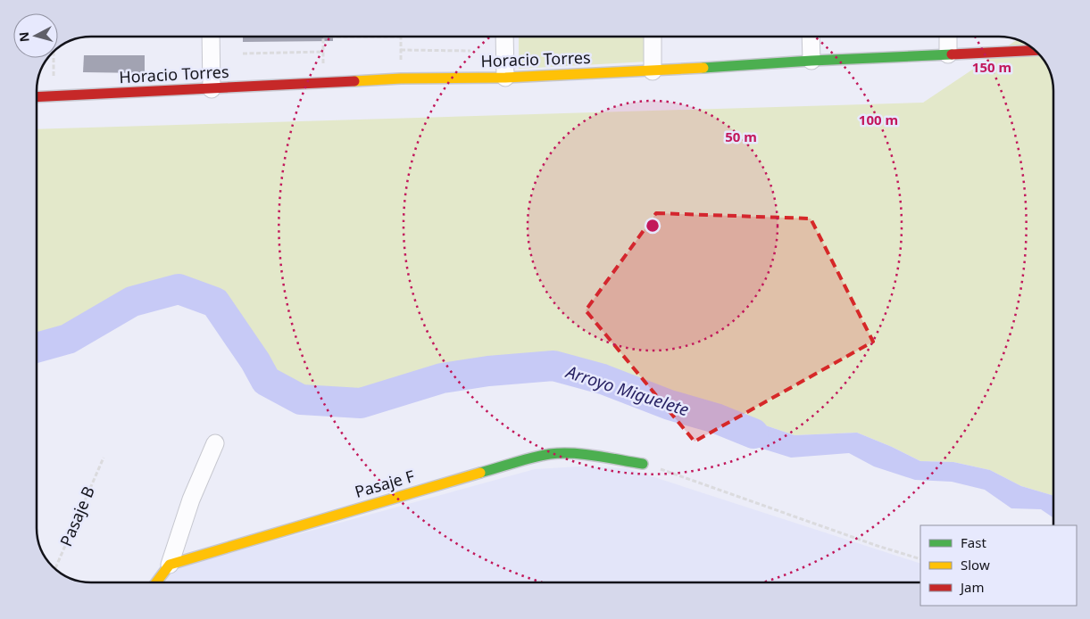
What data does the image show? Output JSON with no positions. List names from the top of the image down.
{
  "streets": {
    "street": ["Horacio Torres", "Pasaje F"],
    "path": ["Pasaje B"]
  },
  "water": ["Arroyo Miguelete"],
  "legend": ["Fast", "Slow", "Jam"],
  "north": "left",
  "rings": ["150 m", "100 m", "50 m"]
}
